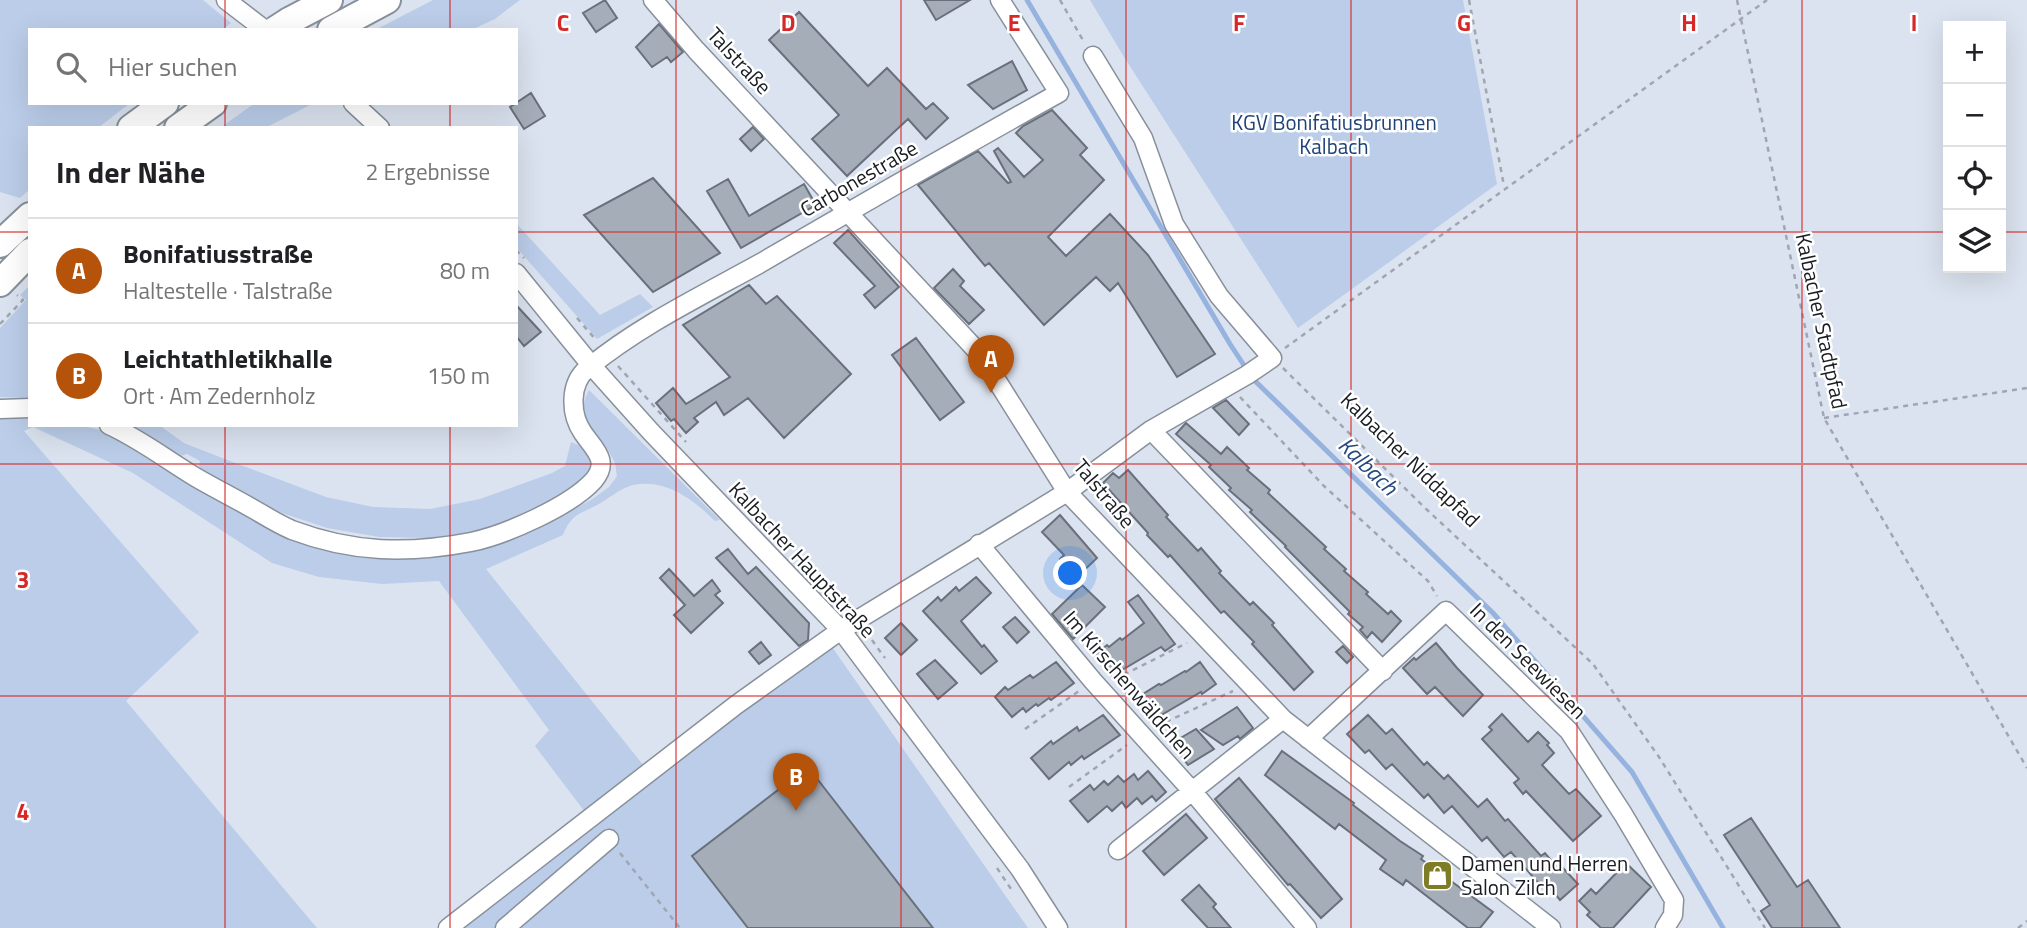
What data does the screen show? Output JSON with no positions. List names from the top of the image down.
{
  "streets": {
    "street": [
      "Talstraße",
      "Carbonestraße",
      "Kalbacher Hauptstraße",
      "In den Seewiesen",
      "Im Kirschenwäldchen"
    ],
    "path": ["Kalbacher Stadtpfad", "Kalbacher Niddapfad"]
  },
  "crossings": [
    ["Talstraße", "Carbonestraße"],
    ["Talstraße", "In den Seewiesen"],
    ["Talstraße", "Im Kirschenwäldchen"],
    ["Carbonestraße", "Kalbacher Hauptstraße"]
  ],
  "water": ["Kalbach"],
  "parks": ["KGV Bonifatiusbrunnen Kalbach"],
  "places": {
    "shop": ["Damen und Herren Salon Zilch"]
  },
  "page": {
    "map_buttons": ["+", "−"],
    "search": "Hier suchen",
    "heading": ["In der Nähe", "2 Ergebnisse"],
    "list": [
      {
        "mark": "A",
        "name": "Bonifatiusstraße",
        "note": "Haltestelle · Talstraße",
        "value": "80 m"
      },
      {
        "mark": "B",
        "name": "Leichtathletikhalle",
        "note": "Ort · Am Zedernholz",
        "value": "150 m"
      }
    ],
    "pins": ["A", "B"]
  },
  "grid": {
    "columns": [
      "C",
      "D",
      "E",
      "F",
      "G",
      "H",
      "I"
    ],
    "rows": ["3", "4"]
  }
}
